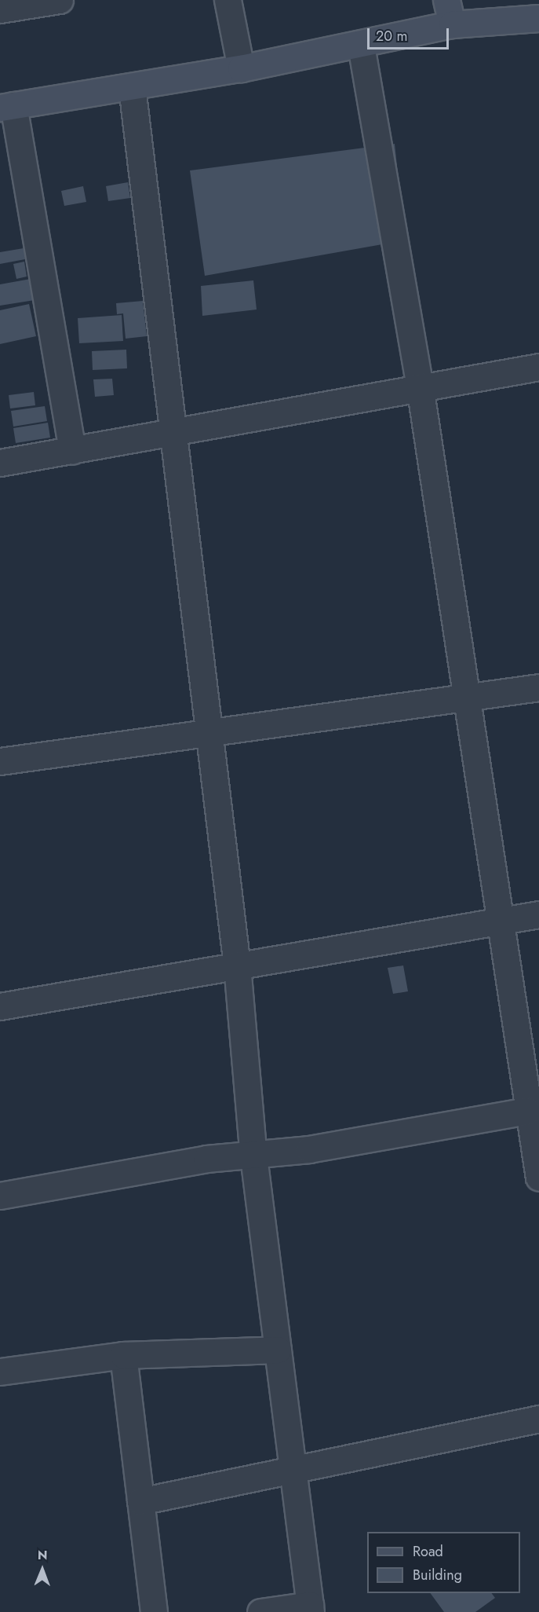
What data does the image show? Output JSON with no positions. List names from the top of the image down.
{
  "legend": ["Road", "Building"],
  "scale_bar": "20 m",
  "north": "top"
}
